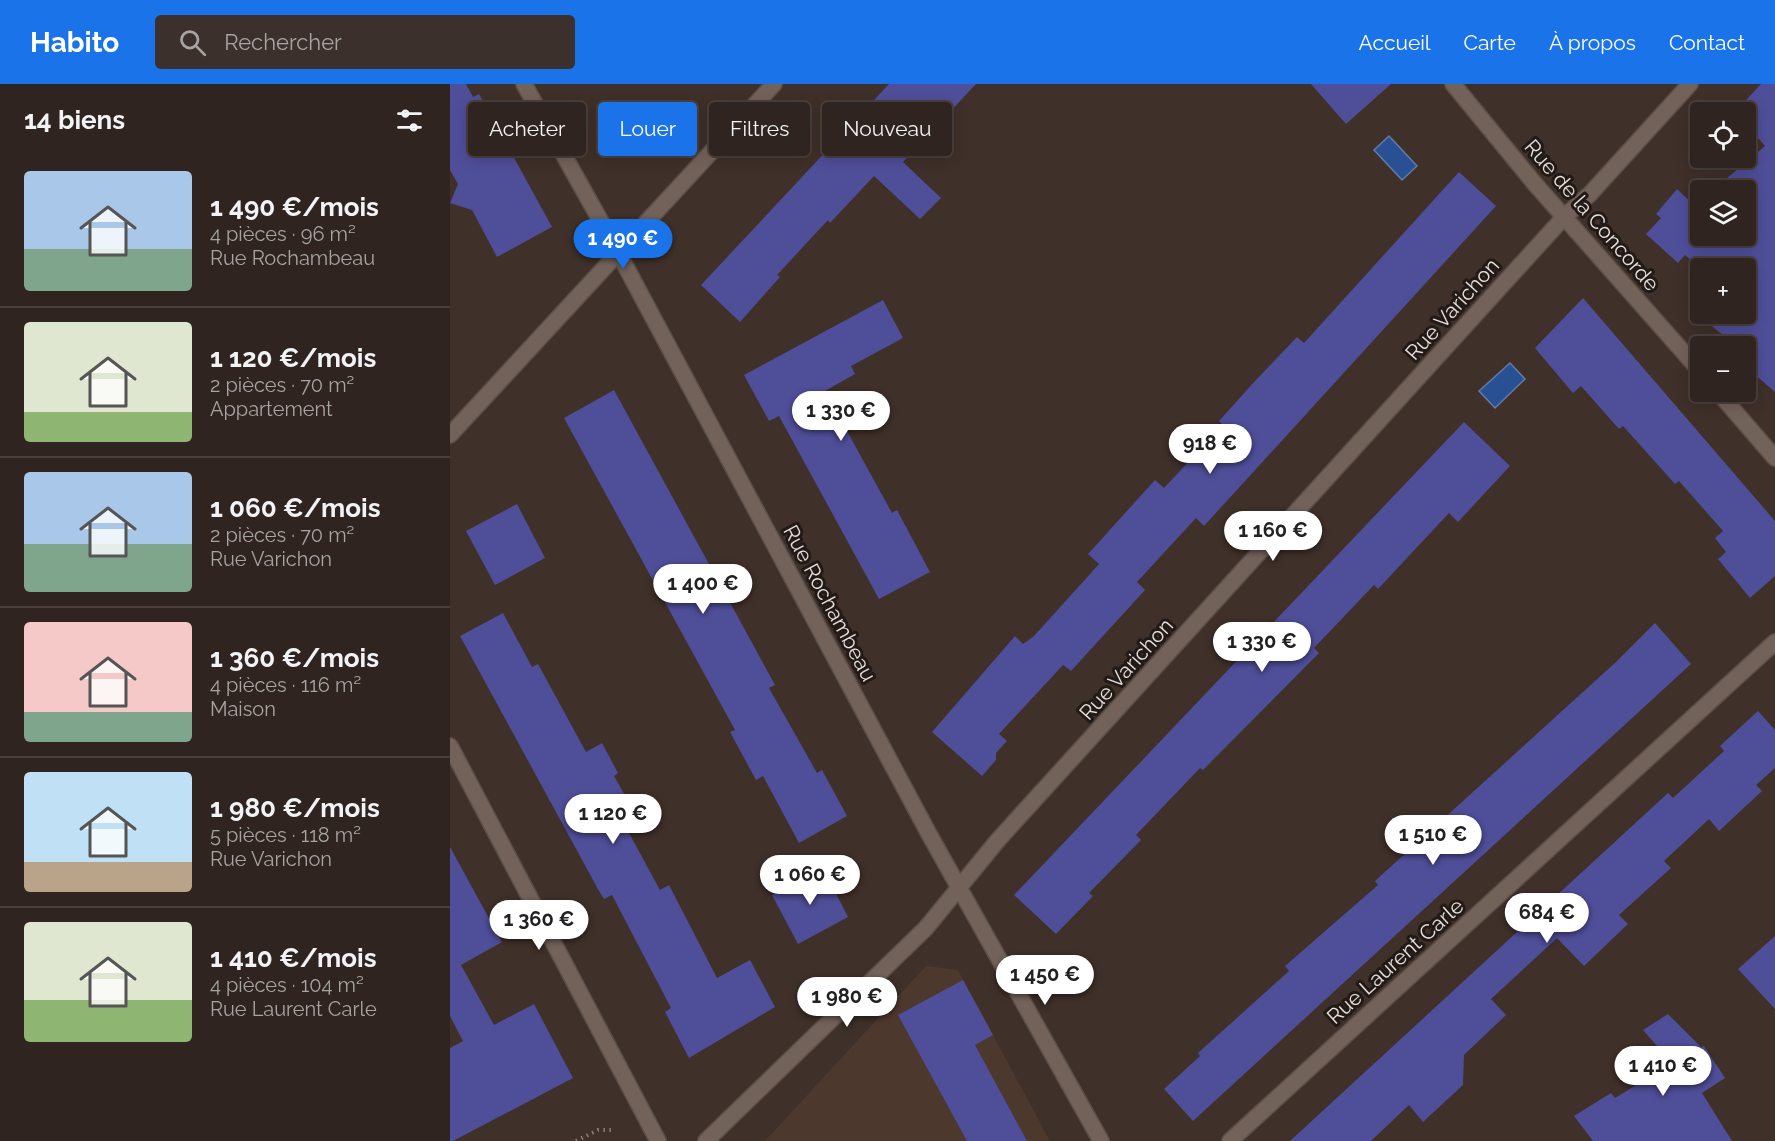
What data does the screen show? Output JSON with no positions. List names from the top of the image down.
{
  "streets": {
    "street": [
      "Rue de la Concorde",
      "Rue Varichon",
      "Rue Rochambeau",
      "Rue Laurent Carle"
    ]
  },
  "crossings": [
    ["Rue de la Concorde", "Rue Varichon"],
    ["Rue Varichon", "Rue Rochambeau"]
  ],
  "page": {
    "header": "Habito",
    "search": "Rechercher",
    "nav": [
      "Accueil",
      "Carte",
      "À propos",
      "Contact"
    ],
    "heading": "14 biens",
    "map_buttons": ["+", "−"],
    "chip": [
      "Acheter",
      "Louer",
      "Filtres",
      "Nouveau"
    ],
    "list": [
      {
        "name": "1 490 €/mois",
        "note": "4 pièces · 96 m² · Rue Rochambeau"
      },
      {
        "name": "1 120 €/mois",
        "note": "2 pièces · 70 m² · Appartement"
      },
      {
        "name": "1 060 €/mois",
        "note": "2 pièces · 70 m² · Rue Varichon"
      },
      {
        "name": "1 360 €/mois",
        "note": "4 pièces · 116 m² · Maison"
      },
      {
        "name": "1 980 €/mois",
        "note": "5 pièces · 118 m² · Rue Varichon"
      },
      {
        "name": "1 410 €/mois",
        "note": "4 pièces · 104 m² · Rue Laurent Carle"
      }
    ],
    "price": [
      "1 490 €",
      "1 330 €",
      "918 €",
      "1 160 €",
      "1 400 €",
      "1 330 €",
      "1 120 €",
      "1 510 €",
      "1 060 €",
      "684 €",
      "1 360 €",
      "1 450 €",
      "1 980 €",
      "1 410 €"
    ]
  }
}
